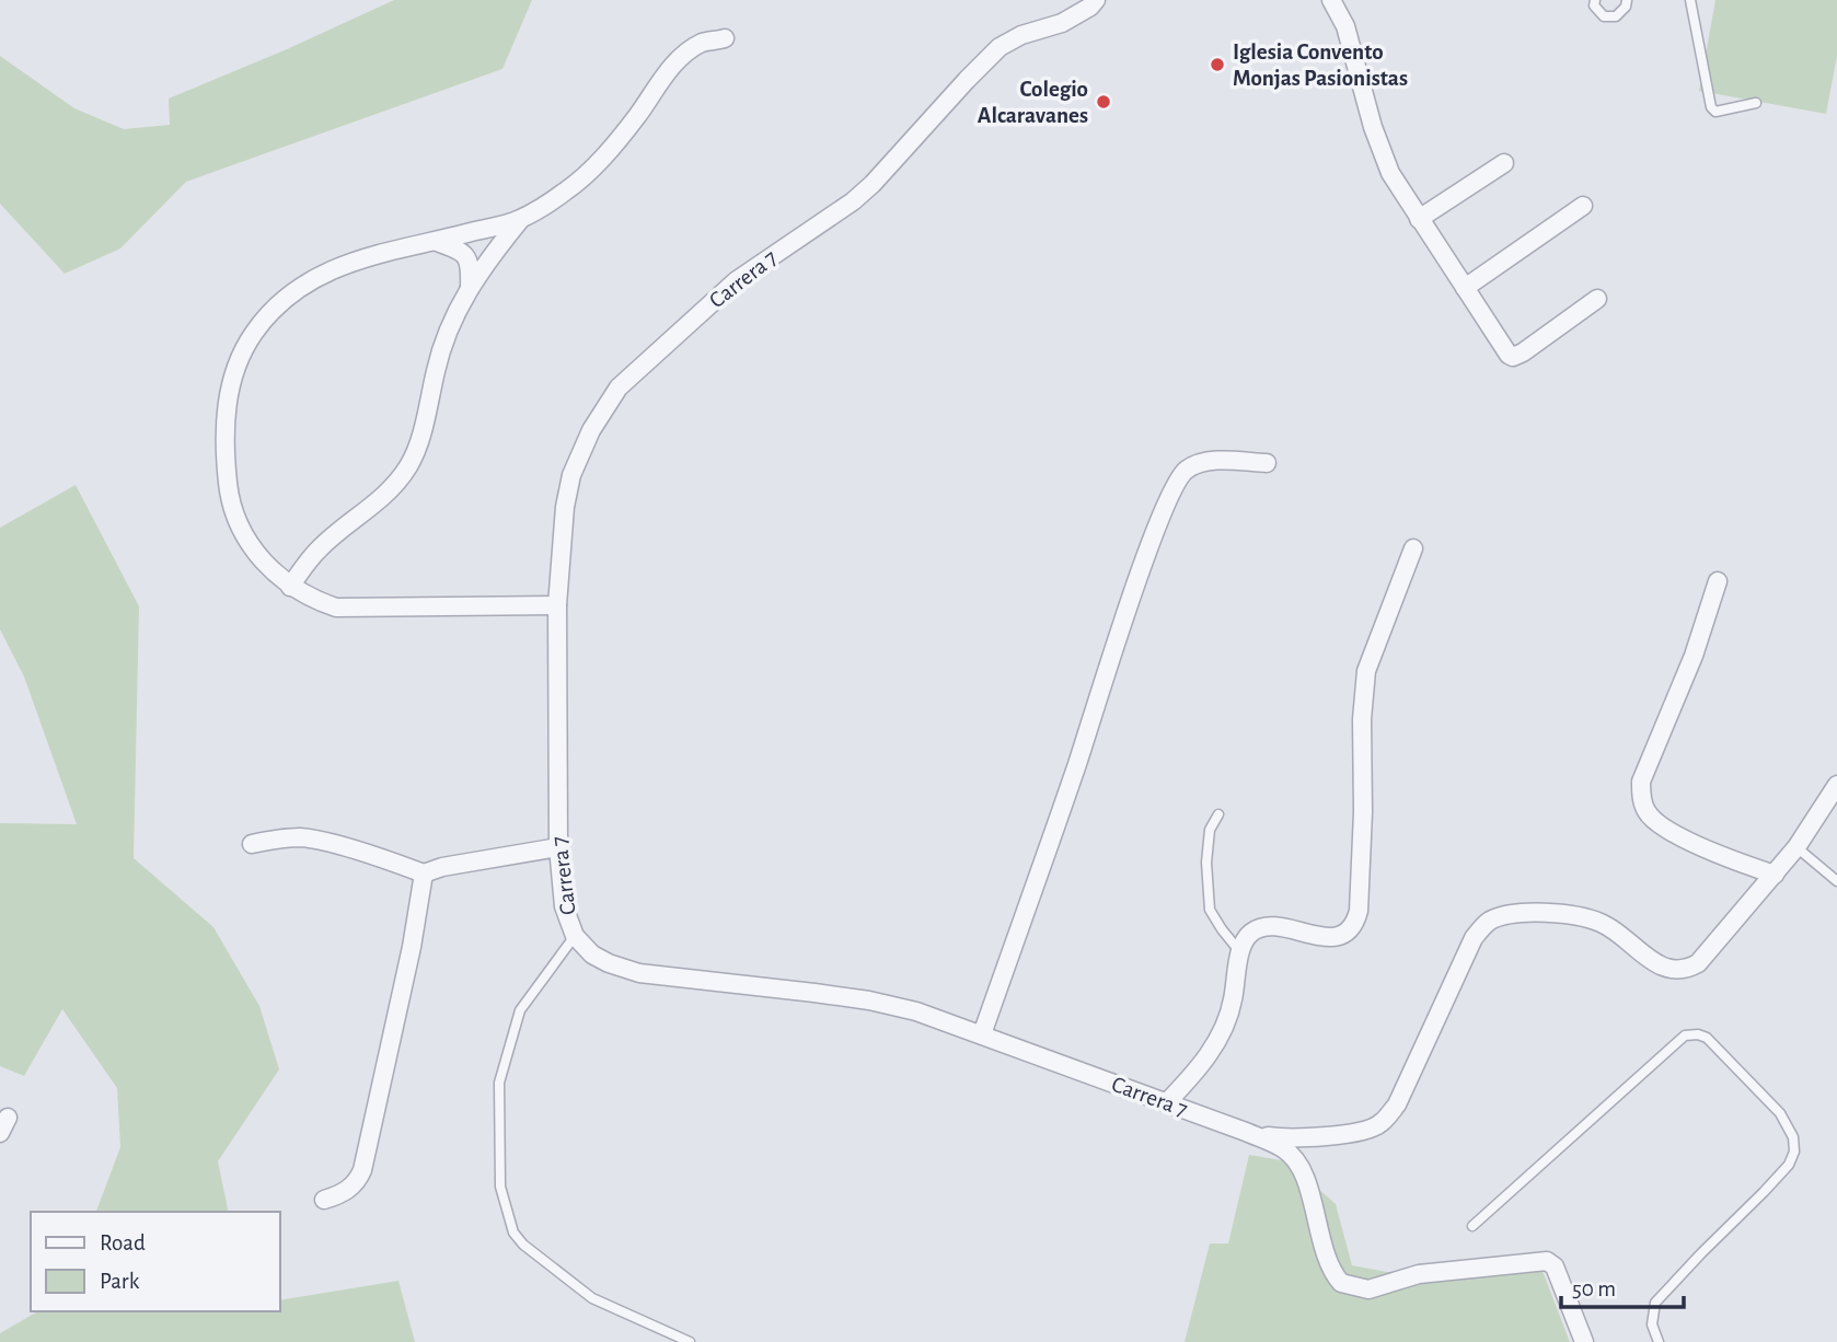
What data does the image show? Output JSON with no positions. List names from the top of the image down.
{
  "streets": {
    "street": ["Carrera 7"]
  },
  "places": ["Iglesia Convento Monjas Pasionistas", "Colegio Alcaravanes"],
  "legend": ["Road", "Park"],
  "scale_bar": "50 m"
}
